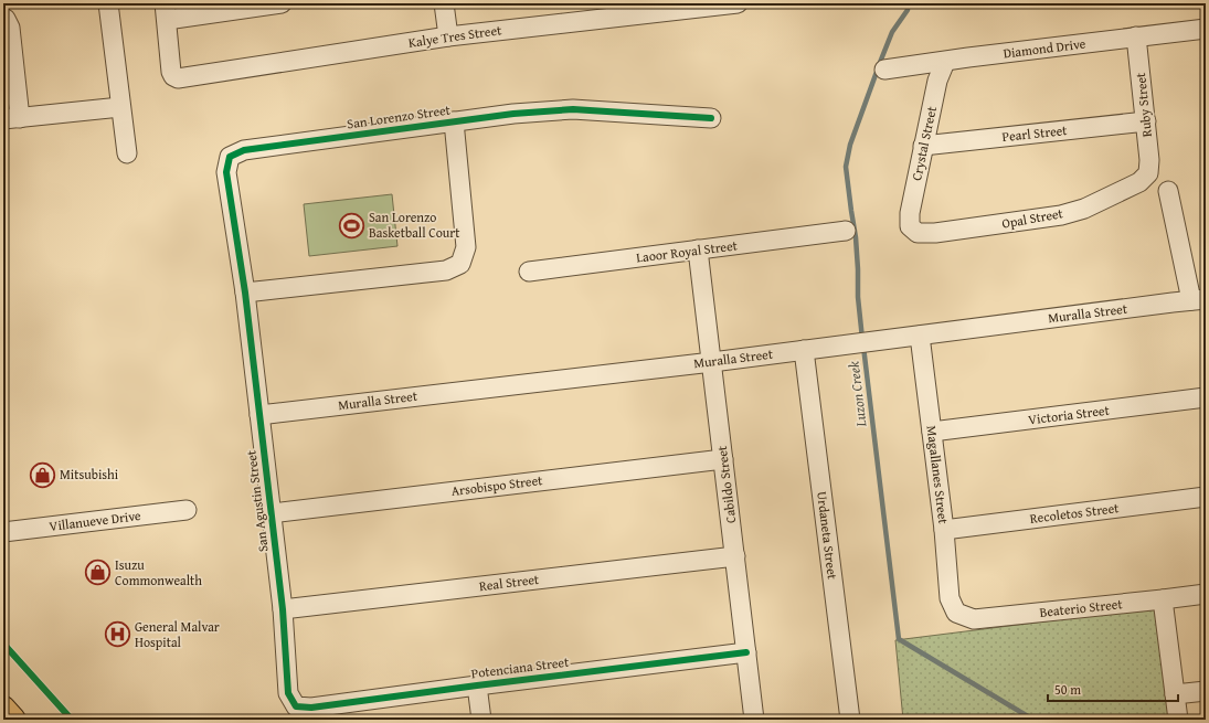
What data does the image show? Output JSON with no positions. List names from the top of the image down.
{
  "streets": {
    "street": [
      "Kalye Tres Street",
      "Diamond Drive",
      "Ruby Street",
      "San Lorenzo Street",
      "Pearl Street",
      "Crystal Street",
      "Opal Street",
      "Laoor Royal Street",
      "Muralla Street",
      "Victoria Street",
      "Magallanes Street",
      "Cabildo Street",
      "Arsobispo Street",
      "San Agustin Street",
      "Recoletos Street",
      "Villanueve Drive",
      "Urdaneta Street",
      "Real Street",
      "Beaterio Street",
      "Potenciana Street"
    ]
  },
  "crossings": [
    ["Diamond Drive", "Ruby Street"],
    ["Diamond Drive", "Crystal Street"],
    ["Ruby Street", "Pearl Street"],
    ["Ruby Street", "Opal Street"],
    ["San Lorenzo Street", "San Agustin Street"],
    ["Pearl Street", "Crystal Street"],
    ["Crystal Street", "Opal Street"],
    ["Laoor Royal Street", "Cabildo Street"],
    ["Muralla Street", "Magallanes Street"],
    ["Muralla Street", "Cabildo Street"],
    ["Muralla Street", "San Agustin Street"],
    ["Muralla Street", "Urdaneta Street"],
    ["Victoria Street", "Magallanes Street"],
    ["Magallanes Street", "Recoletos Street"],
    ["Magallanes Street", "Beaterio Street"],
    ["Cabildo Street", "Arsobispo Street"],
    ["Cabildo Street", "Real Street"],
    ["Cabildo Street", "Potenciana Street"],
    ["Arsobispo Street", "San Agustin Street"],
    ["San Agustin Street", "Real Street"],
    ["San Agustin Street", "Potenciana Street"]
  ],
  "water": ["Luzon Creek"],
  "places": {
    "sports": ["San Lorenzo Basketball Court"],
    "shop": ["Mitsubishi", "Isuzu Commonwealth"],
    "hospital": ["General Malvar Hospital"]
  },
  "scale_bar": "50 m"
}
